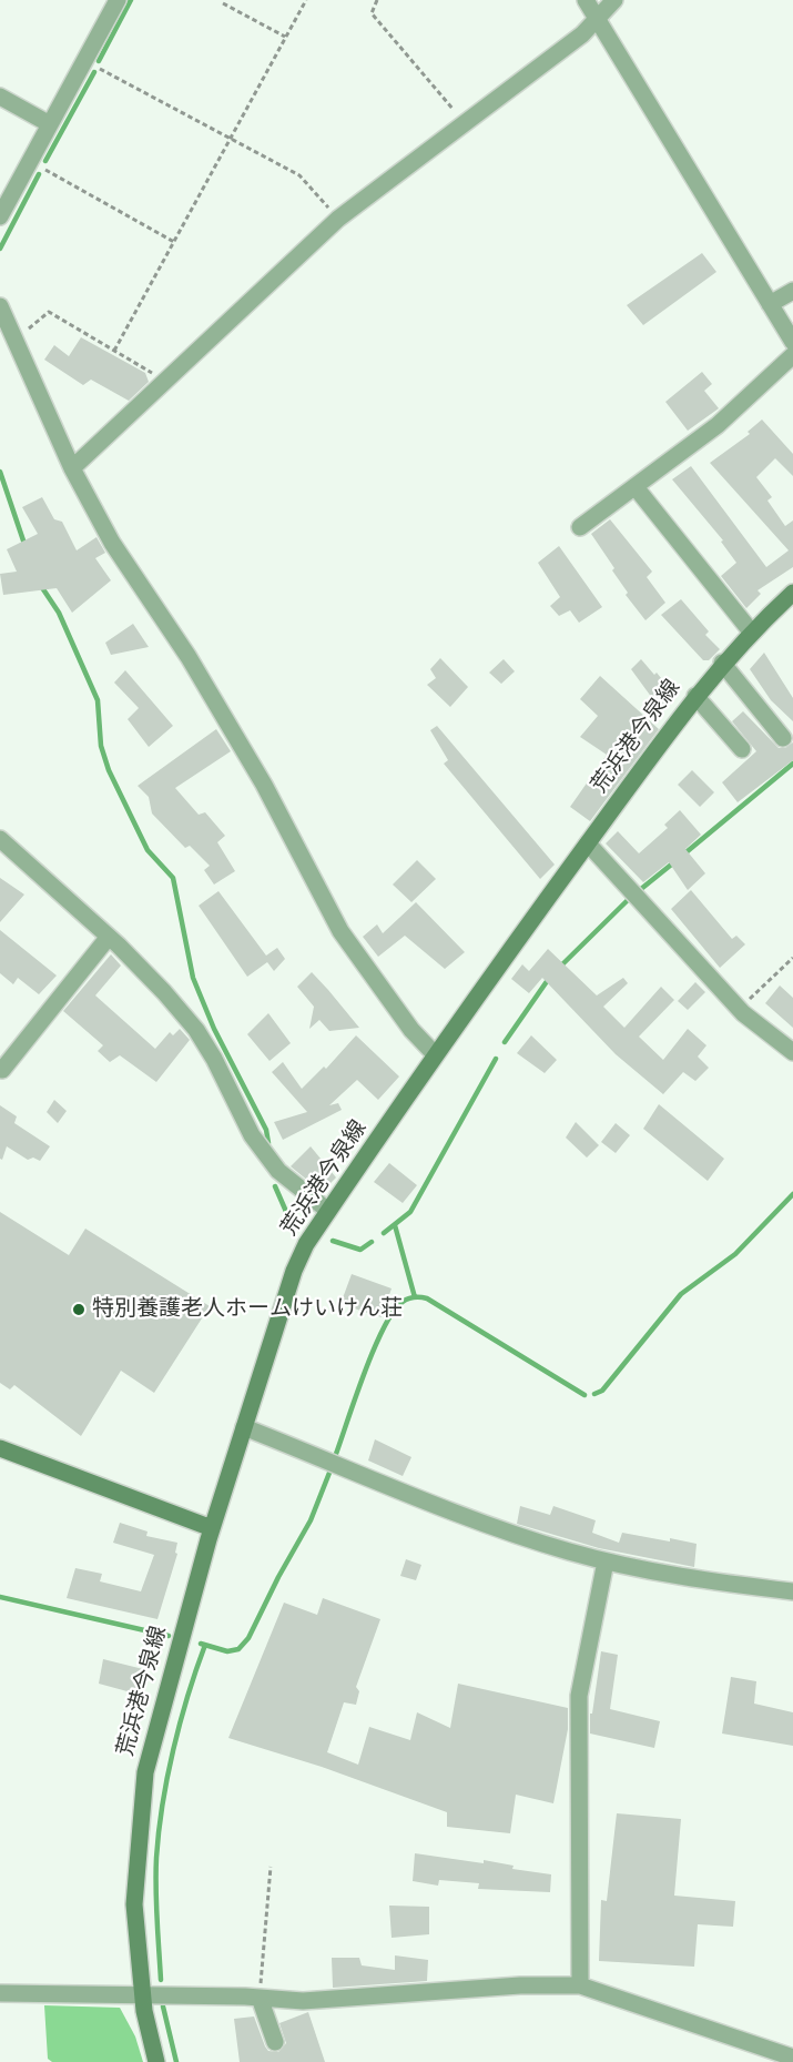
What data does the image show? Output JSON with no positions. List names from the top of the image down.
{
  "streets": {
    "main road": ["荒浜港今泉線"]
  },
  "places": ["特別養護老人ホームけいけん荘"]
}
